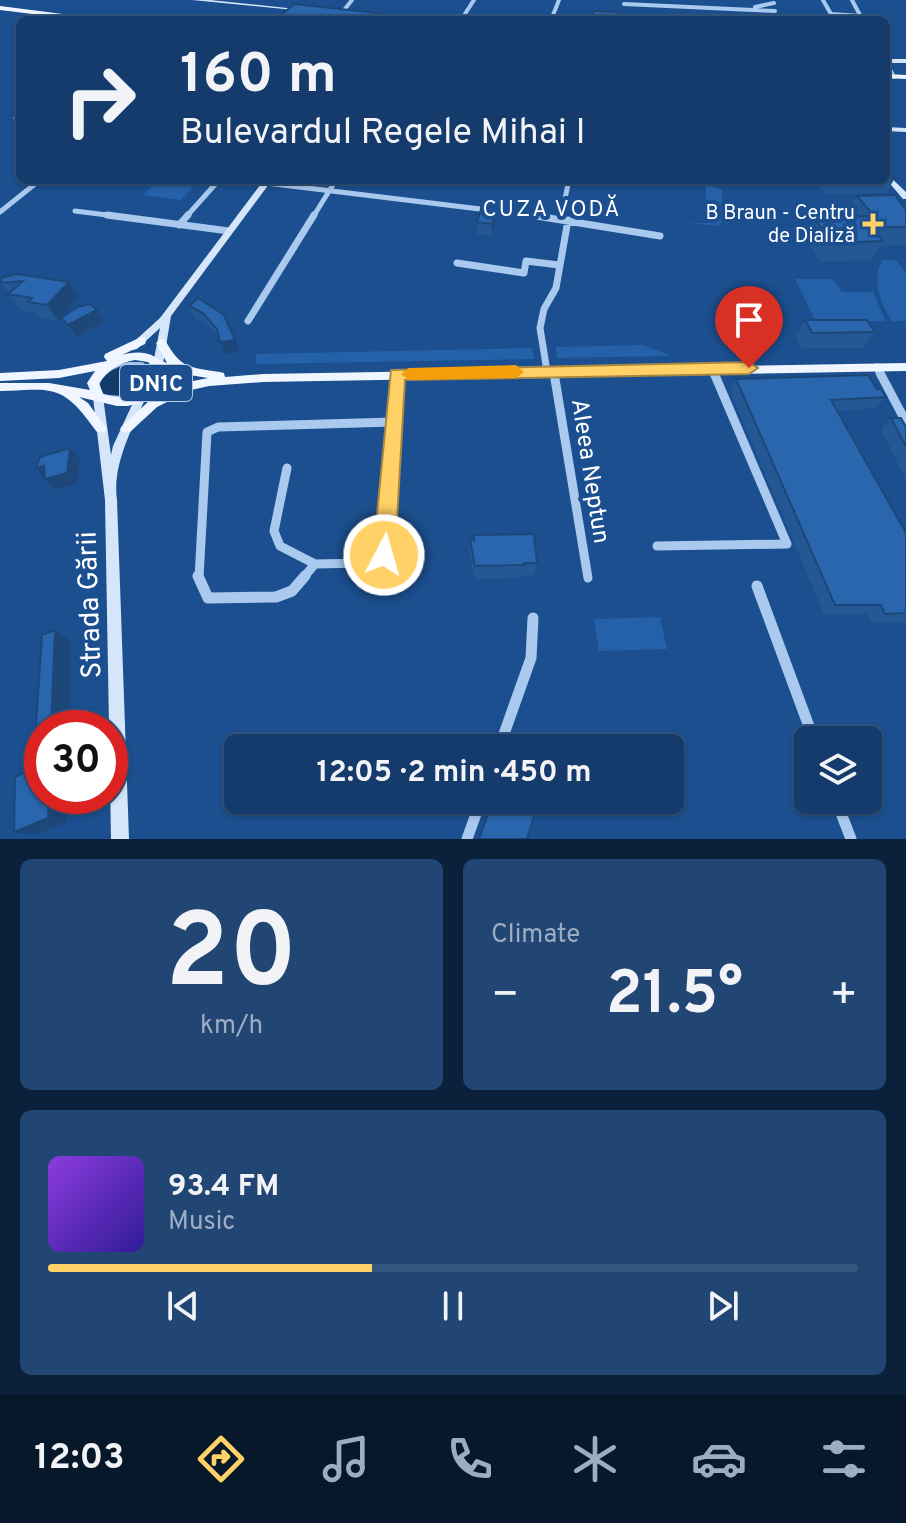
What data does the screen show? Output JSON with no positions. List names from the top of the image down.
{
  "streets": {
    "main road": ["DN1C"],
    "street": ["Aleea Neptun", "Strada Gării"]
  },
  "crossings": [
    ["DN1C", "Aleea Neptun"],
    ["DN1C", "Strada Gării"]
  ],
  "districts": ["CUZA VODĂ"],
  "places": {
    "health": ["B Braun - Centru de Dializă"]
  },
  "page": {
    "turn": ["160 m", "Bulevardul Regele Mihai I"],
    "limit": "30",
    "trip": "12:05 · 2 min · 450 m",
    "tile": [
      ["20", "km/h"],
      "Climate"
    ],
    "heat": ["−", "21.5°", "+"],
    "song": ["93.4 FM", "Music"],
    "tabs": "12:03"
  }
}
